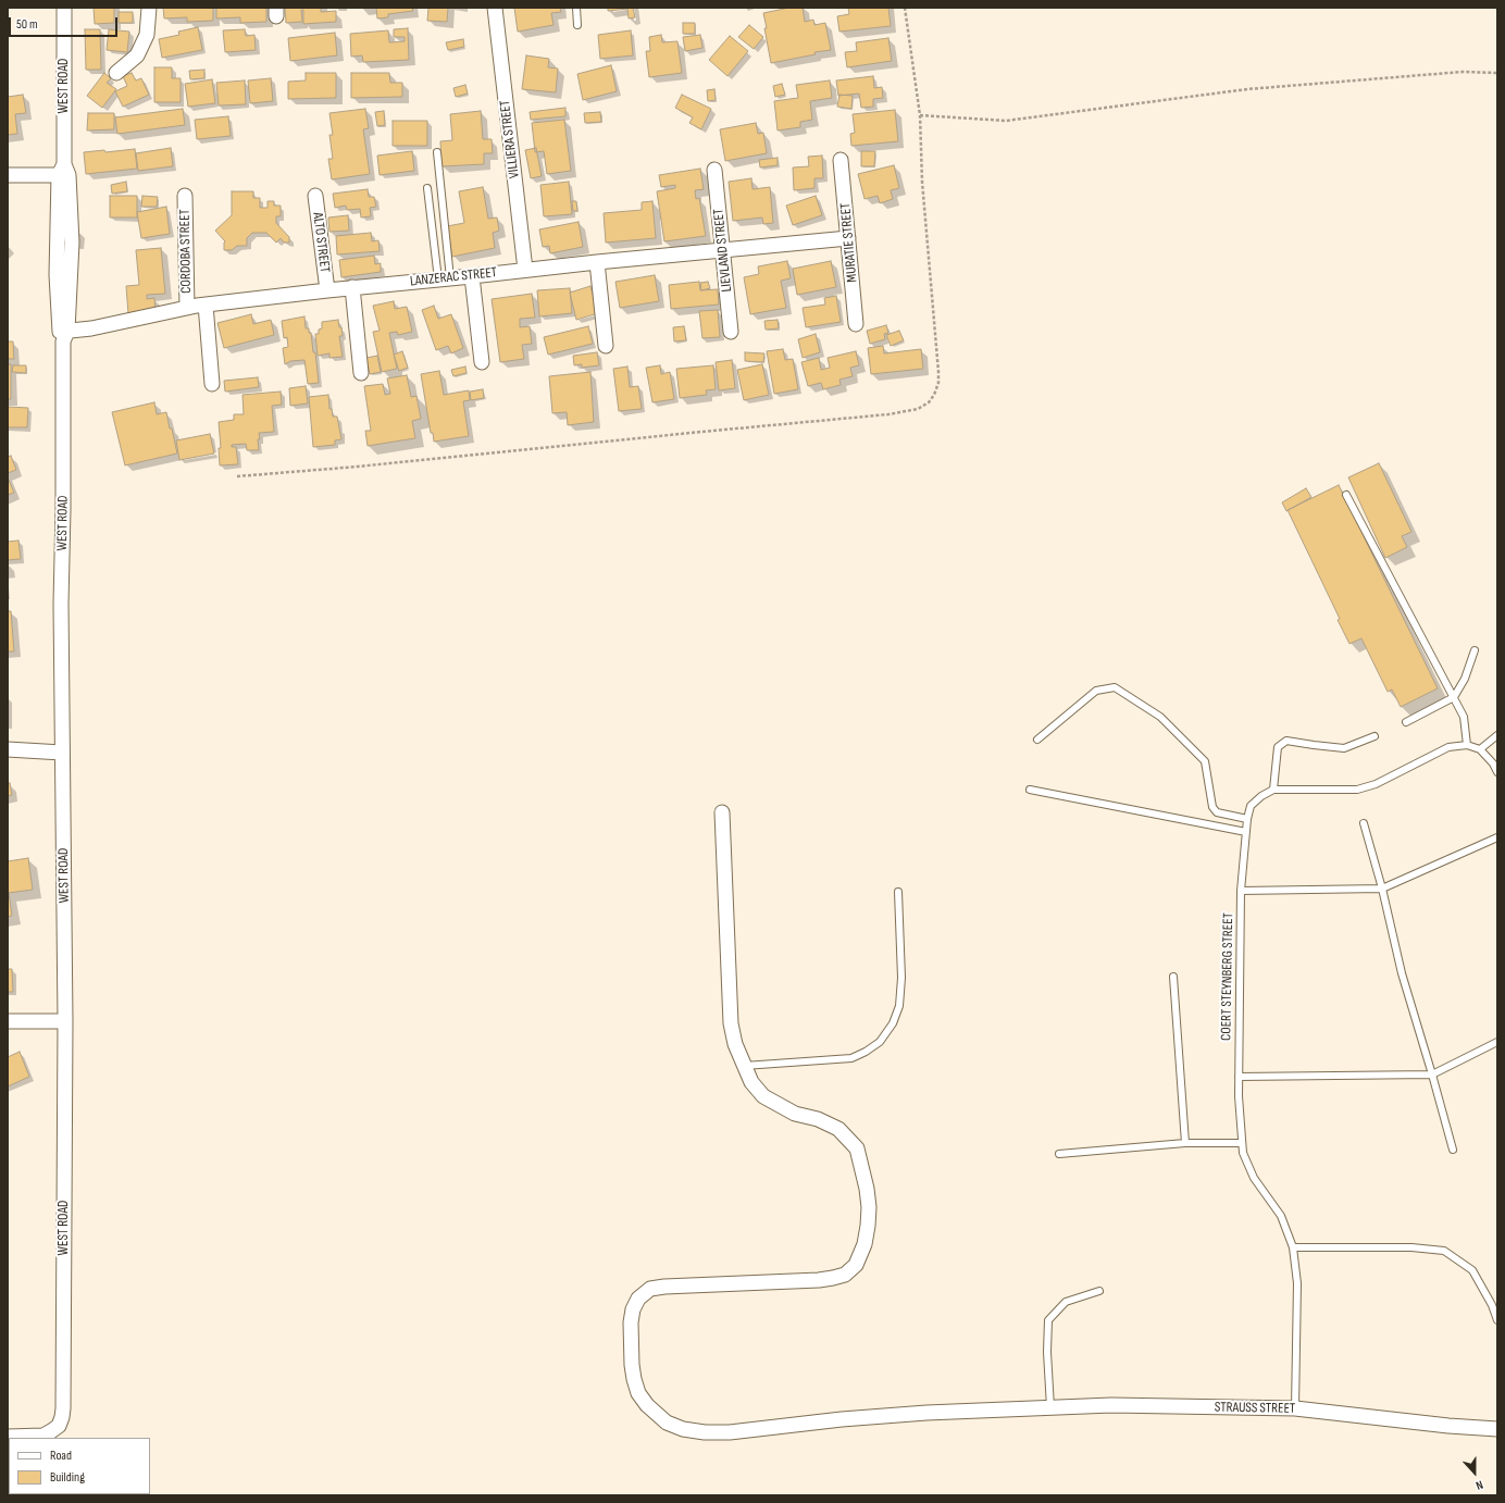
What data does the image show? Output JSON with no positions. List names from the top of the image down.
{
  "streets": {
    "street": [
      "WEST ROAD",
      "VILLIERA STREET",
      "ALTO STREET",
      "MURATIE STREET",
      "LIEVLAND STREET",
      "CORDOBA STREET",
      "LANZERAC STREET",
      "STRAUSS STREET"
    ],
    "lane": ["COERT STEYNBERG STREET"]
  },
  "crossings": [
    ["WEST ROAD", "LANZERAC STREET"],
    ["VILLIERA STREET", "LANZERAC STREET"],
    ["ALTO STREET", "LANZERAC STREET"],
    ["MURATIE STREET", "LANZERAC STREET"],
    ["LIEVLAND STREET", "LANZERAC STREET"],
    ["CORDOBA STREET", "LANZERAC STREET"],
    ["COERT STEYNBERG STREET", "STRAUSS STREET"]
  ],
  "legend": ["Road", "Building"],
  "scale_bar": "50 m",
  "north": "bottom"
}
